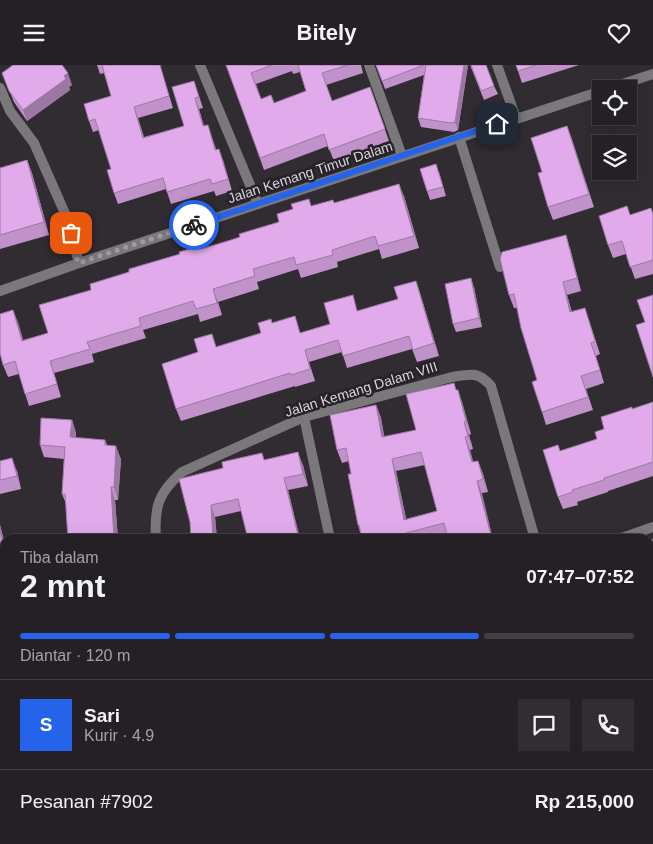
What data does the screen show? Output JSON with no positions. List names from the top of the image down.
{
  "streets": {
    "street": ["Jalan Kemang Timur Dalam", "Jalan Kemang Dalam VIII"]
  },
  "page": {
    "header": "Bitely",
    "heading": ["2 mnt", "Tiba dalam", "07:47–07:52"],
    "panel": [
      "Sari",
      "Kurir · 4.9",
      "Pesanan #7902",
      "Rp 215,000"
    ],
    "bar": "Diantar · 120 m",
    "round": "S"
  }
}
